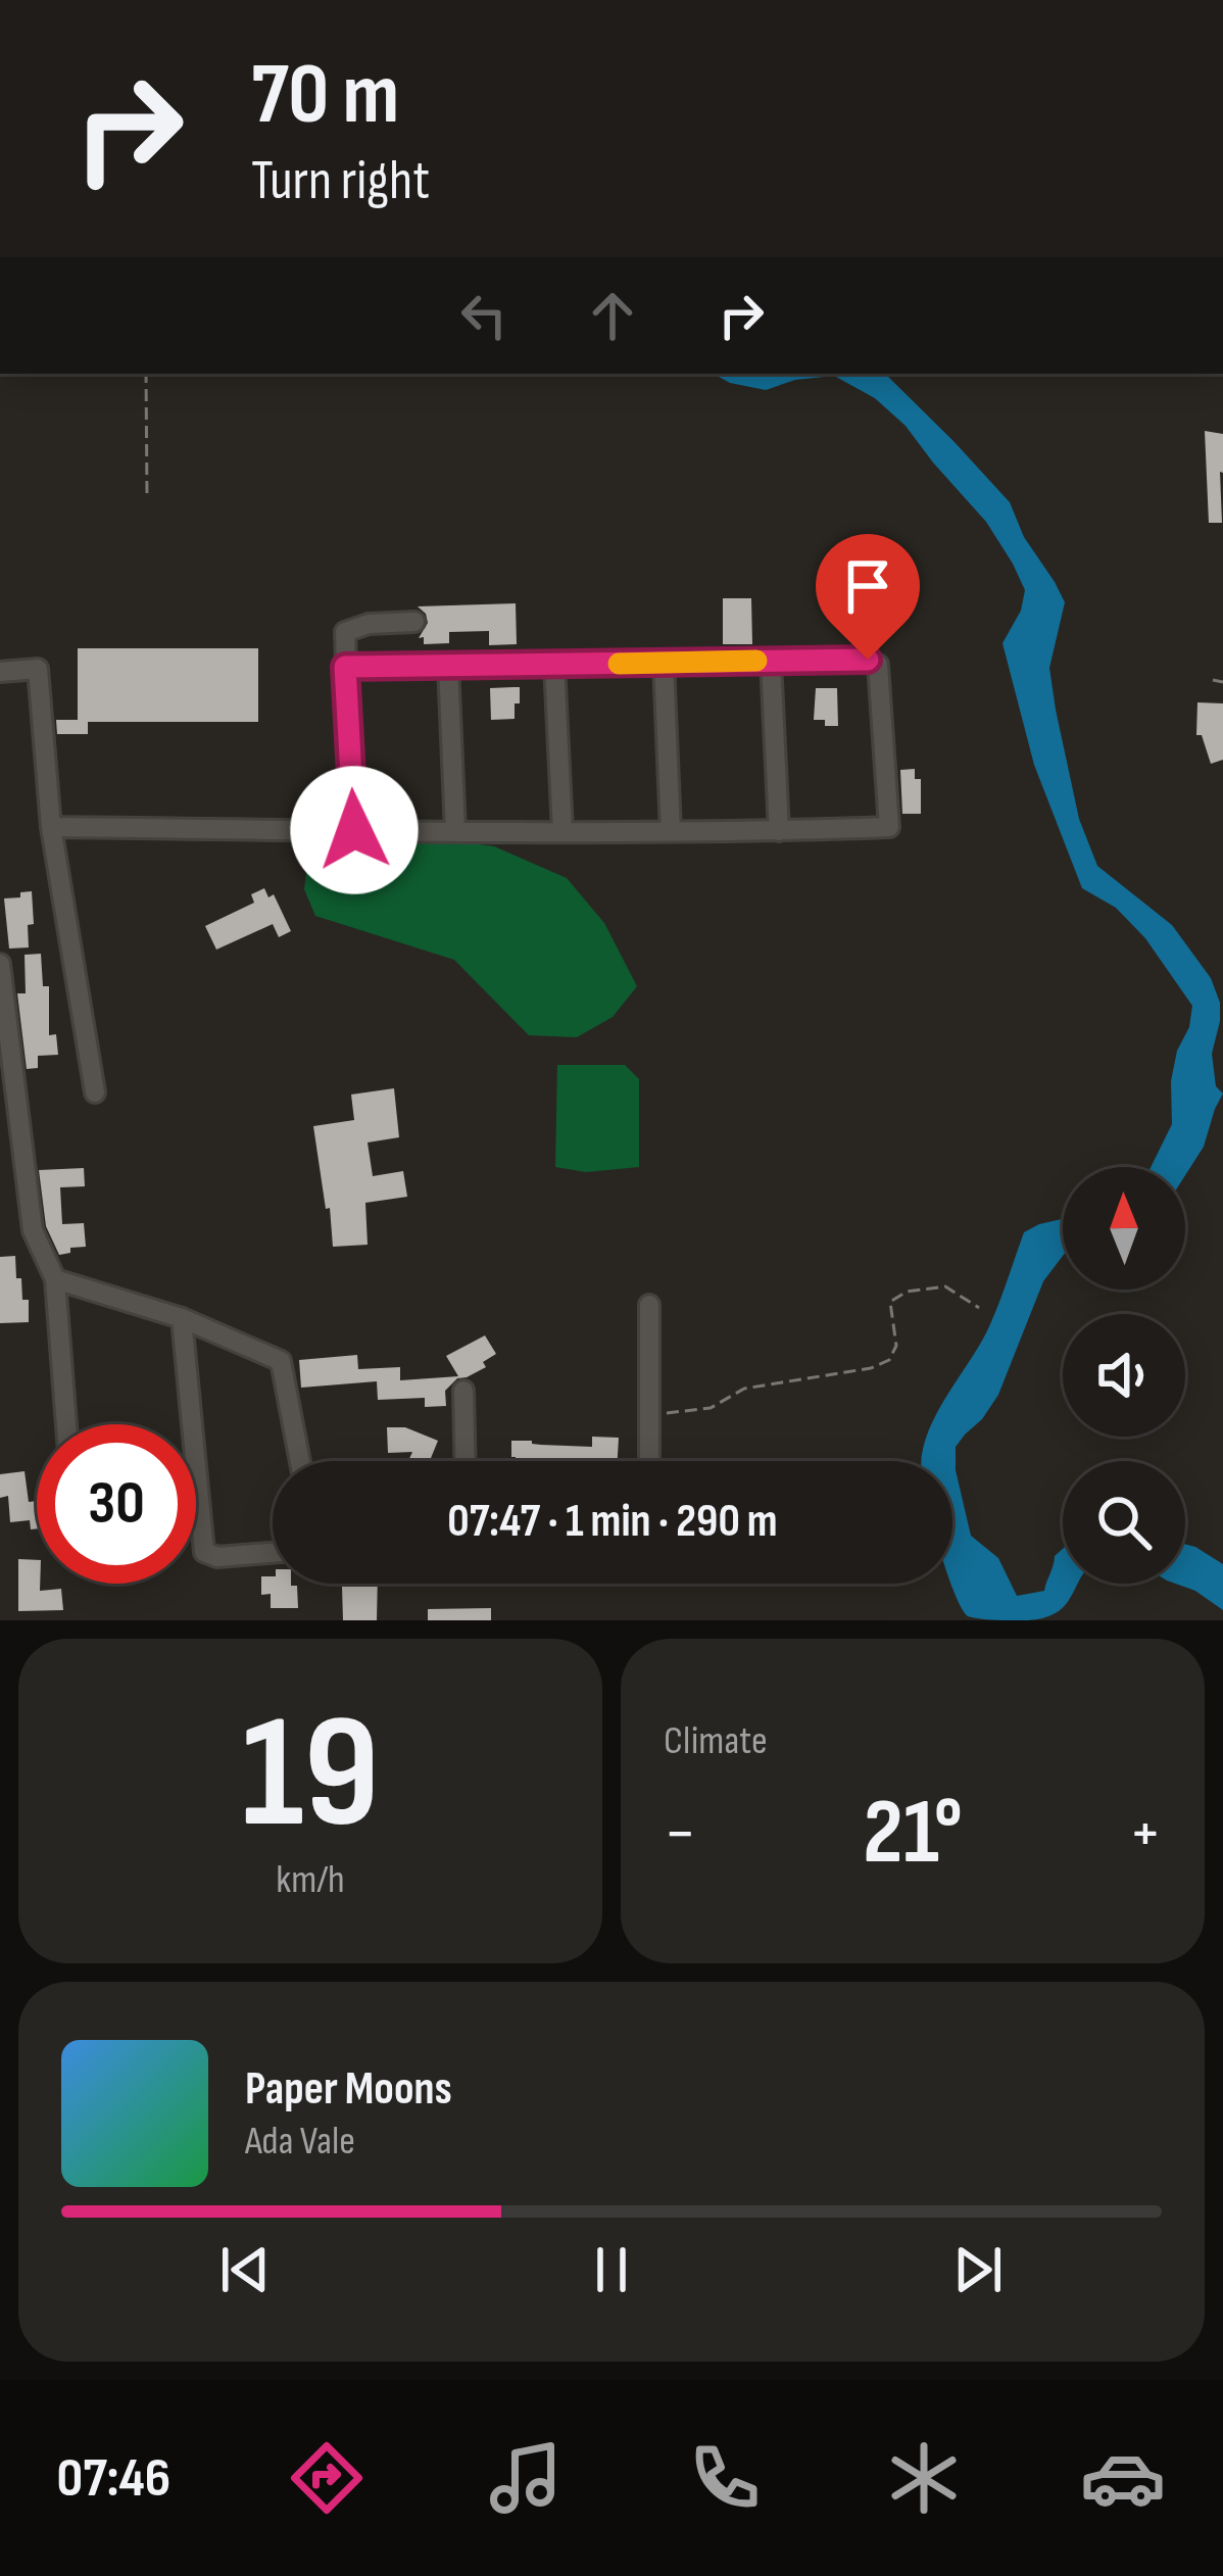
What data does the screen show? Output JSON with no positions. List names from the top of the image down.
{
  "north": "top",
  "page": {
    "turn": ["70 m", "Turn right"],
    "limit": "30",
    "trip": "07:47 · 1 min · 290 m",
    "tile": [
      ["19", "km/h"],
      "Climate"
    ],
    "heat": ["−", "21°", "+"],
    "song": ["Paper Moons", "Ada Vale"],
    "tabs": "07:46"
  }
}
